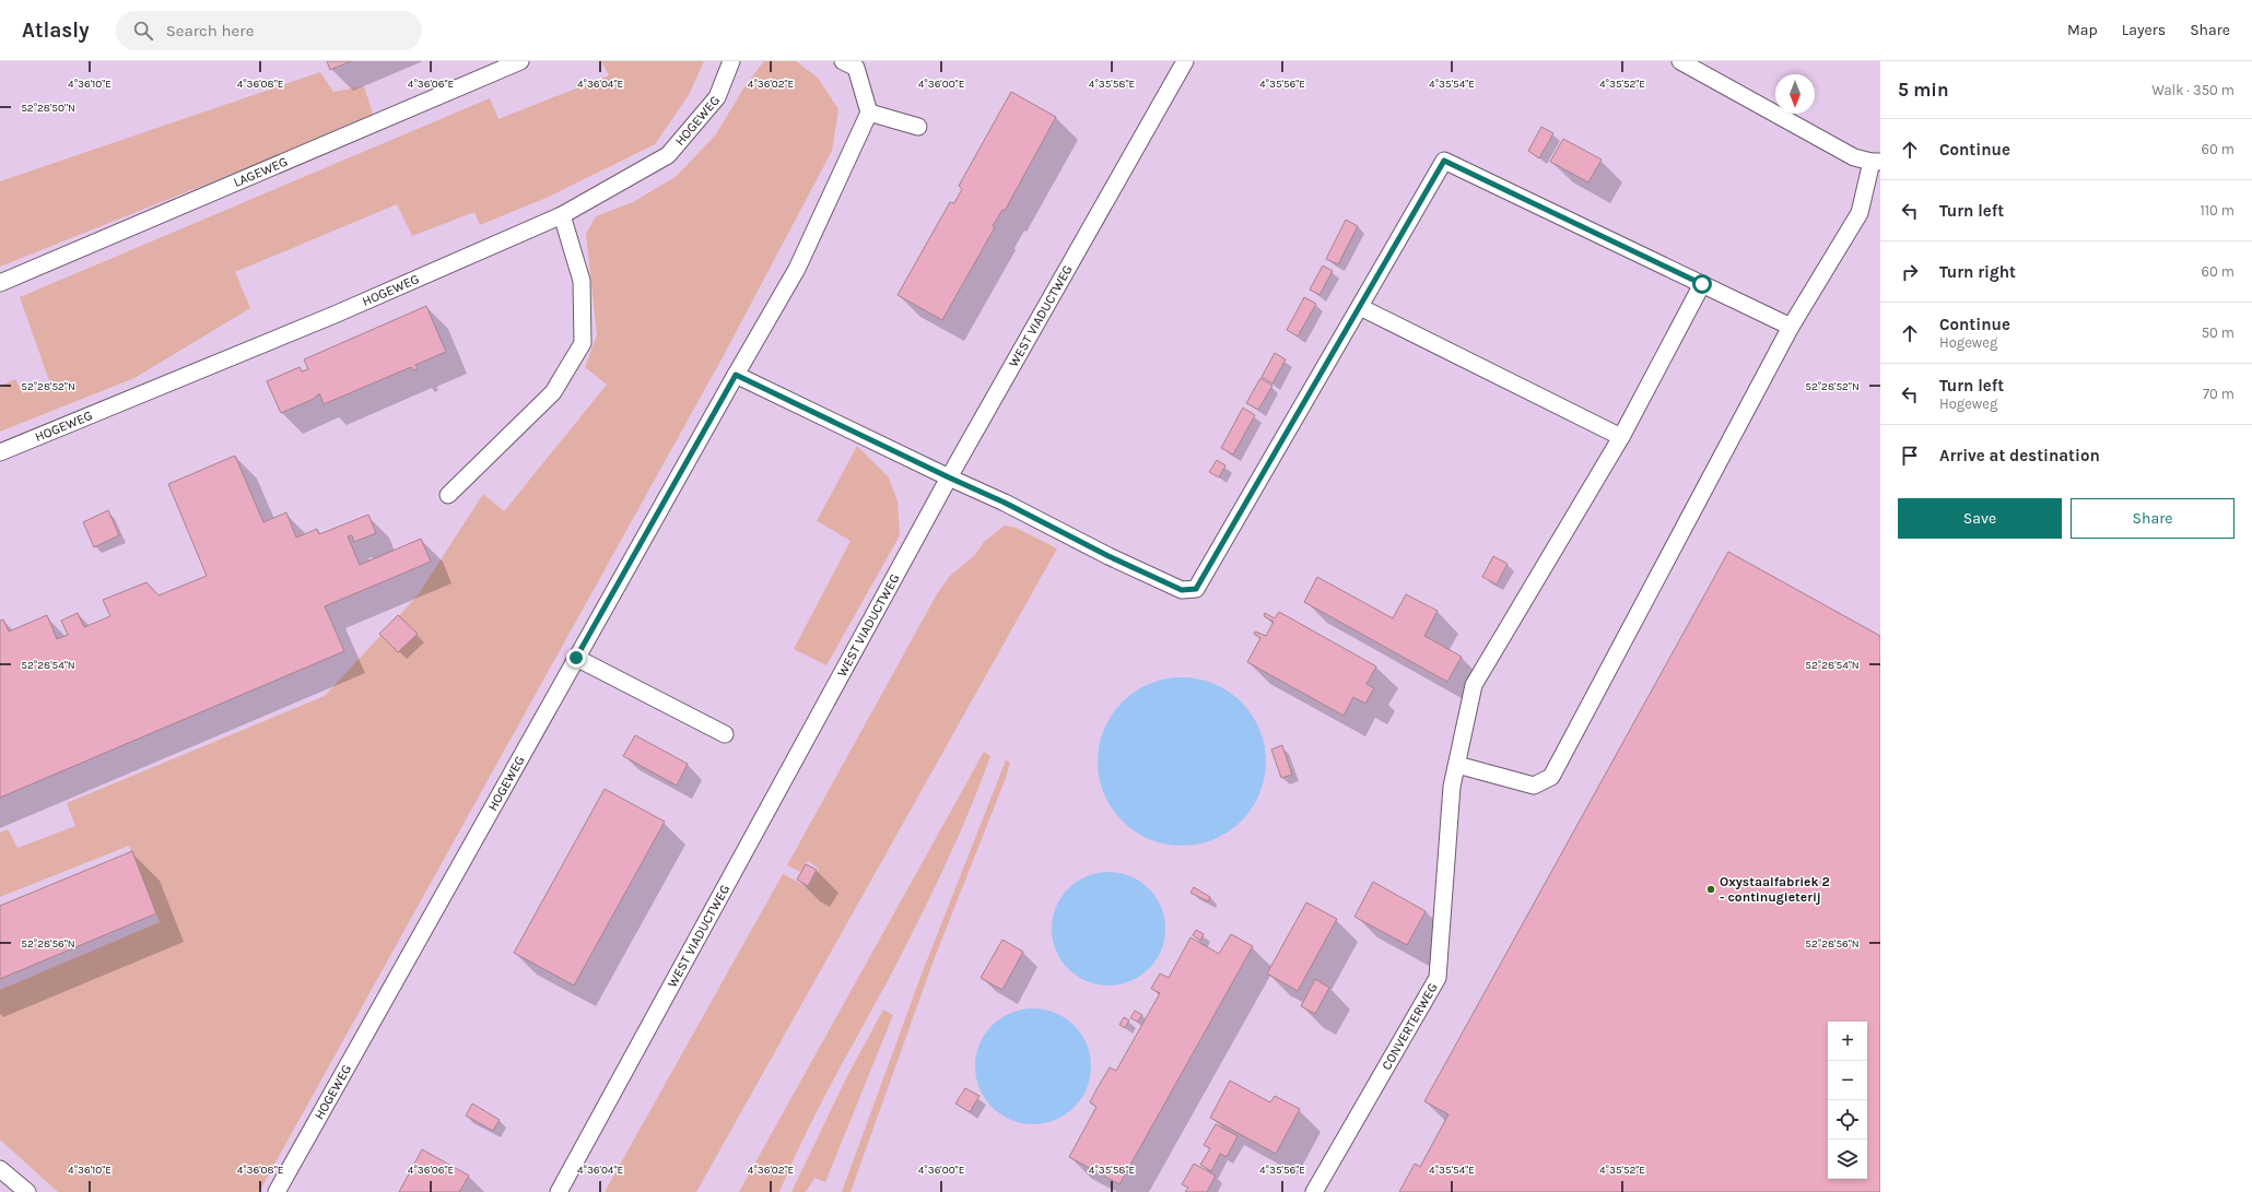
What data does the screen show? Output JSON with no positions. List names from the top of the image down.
{
  "streets": {
    "lane": [
      "HOGEWEG",
      "LAGEWEG",
      "WEST VIADUCTWEG",
      "CONVERTERWEG"
    ]
  },
  "places": ["Oxystaalfabriek 2 - continugieterij"],
  "north": "bottom",
  "page": {
    "header": "Atlasly",
    "search": "Search here",
    "nav": ["Map", "Layers", "Share"],
    "heading": ["5 min", "Walk · 350 m"],
    "list": [
      ["Continue", "60 m"],
      ["Turn left", "110 m"],
      ["Turn right", "60 m"],
      ["Continue", "Hogeweg", "50 m"],
      ["Turn left", "Hogeweg", "70 m"],
      "Arrive at destination"
    ],
    "buttons": ["Save", "Share"],
    "map_buttons": ["+", "−"]
  },
  "coordinates": [
    "4°36'10\"E",
    "4°36'08\"E",
    "4°36'06\"E",
    "4°36'04\"E",
    "4°36'02\"E",
    "4°36'00\"E",
    "4°35'58\"E",
    "4°35'56\"E",
    "4°35'54\"E",
    "4°35'52\"E",
    "52°28'50\"N",
    "52°28'52\"N",
    "52°28'54\"N",
    "52°28'56\"N"
  ]
}
